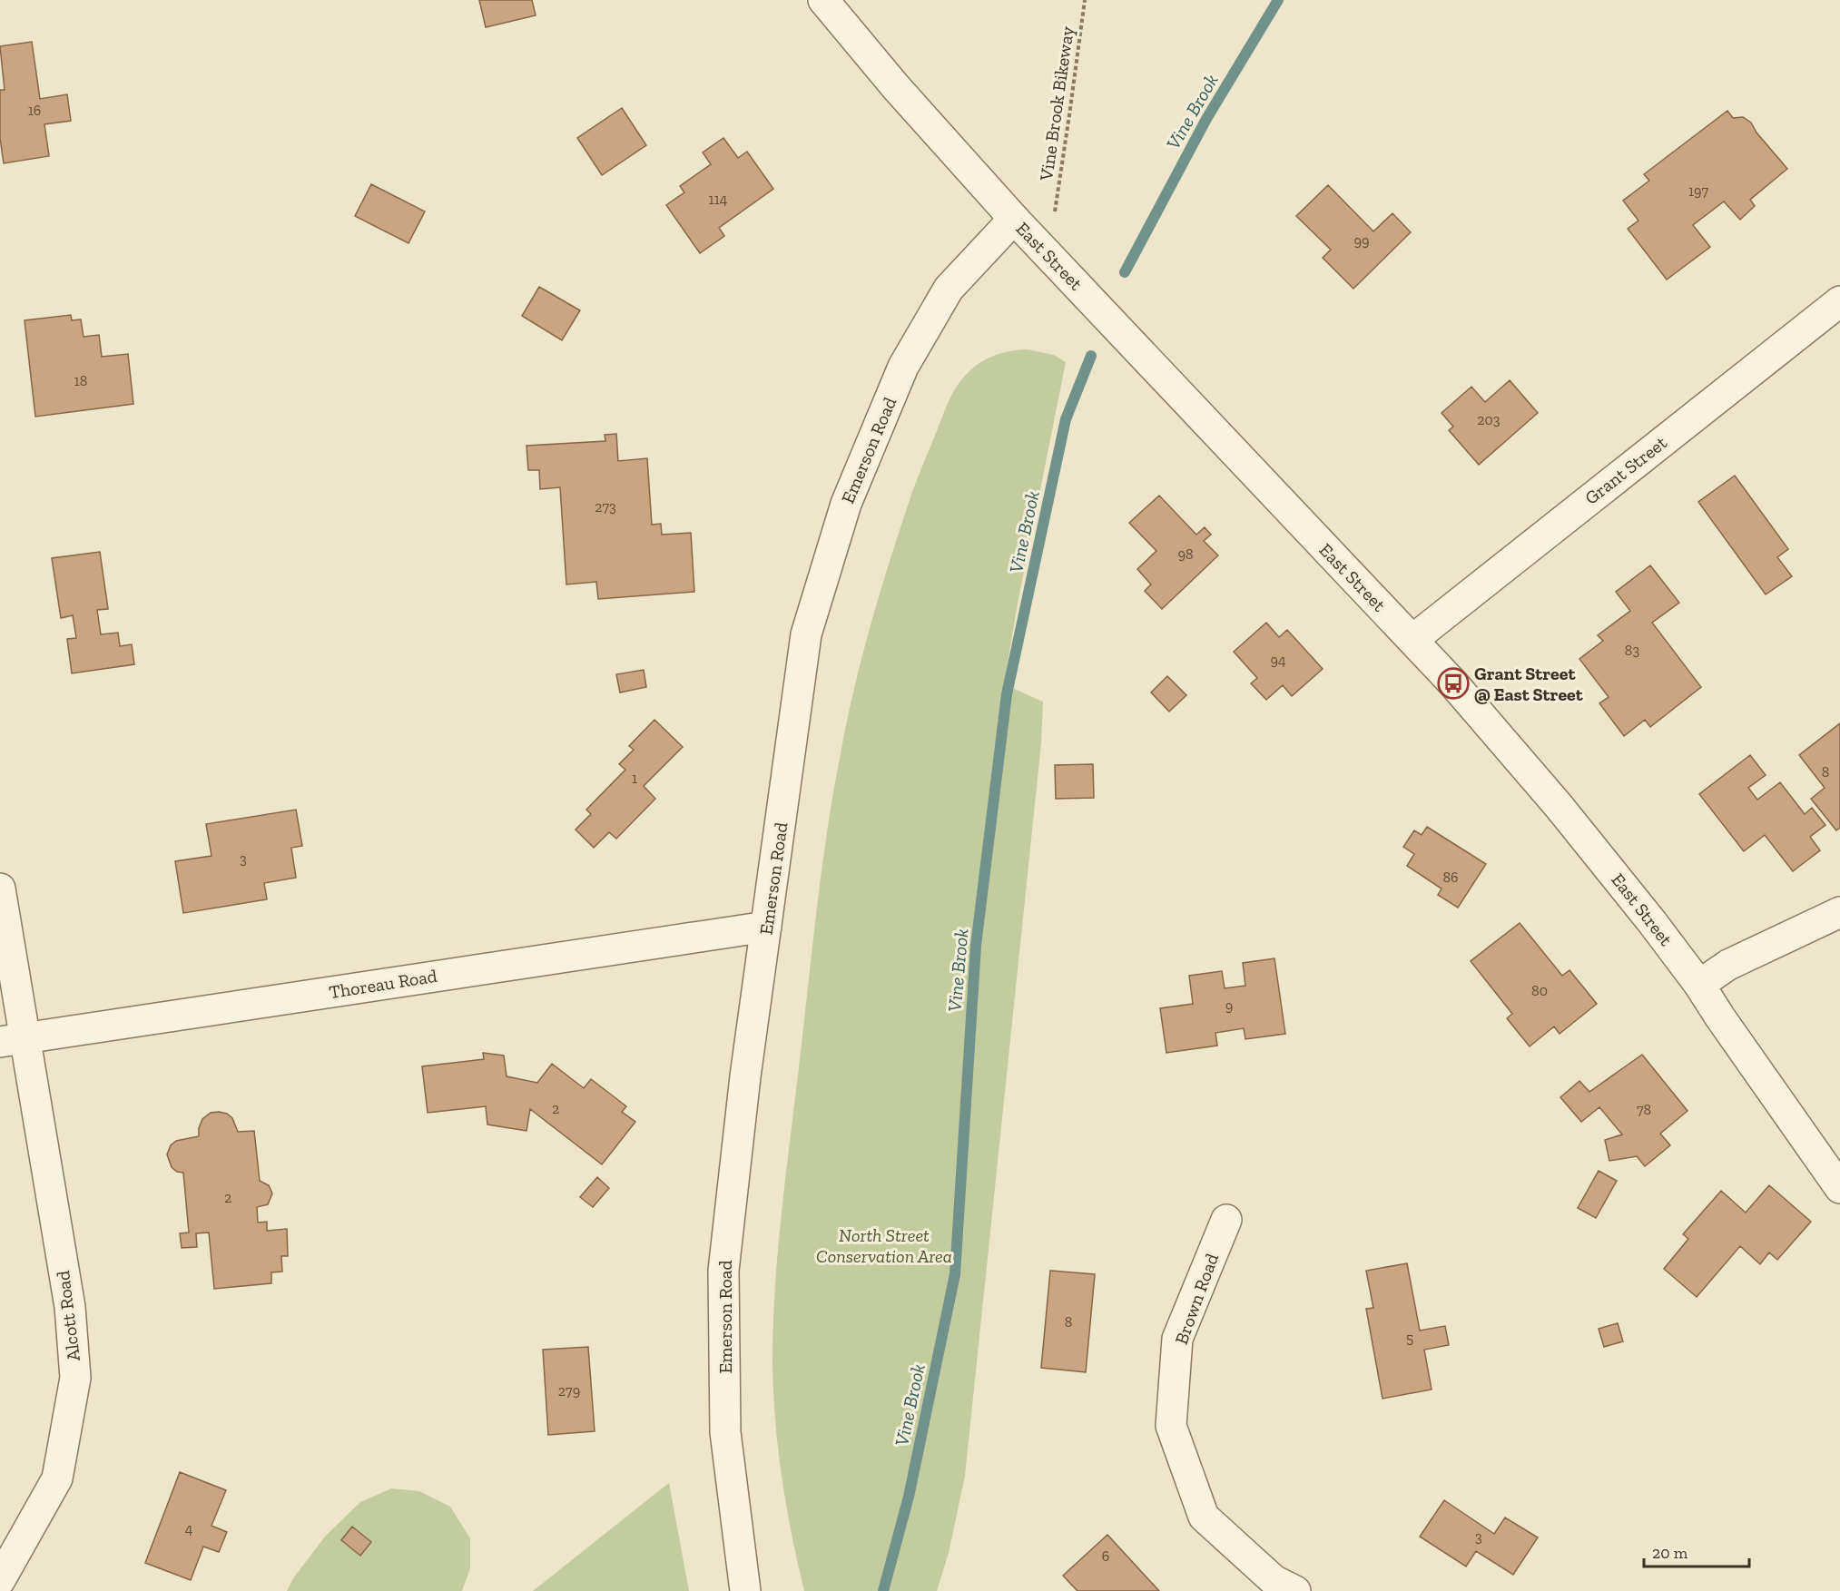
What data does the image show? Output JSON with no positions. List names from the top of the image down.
{
  "streets": {
    "street": [
      "East Street",
      "Emerson Road",
      "Grant Street",
      "Thoreau Road",
      "Brown Road",
      "Alcott Road"
    ],
    "path": ["Vine Brook Bikeway"]
  },
  "crossings": [
    ["East Street", "Emerson Road"],
    ["East Street", "Grant Street"],
    ["Emerson Road", "Thoreau Road"],
    ["Thoreau Road", "Alcott Road"]
  ],
  "water": ["Vine Brook"],
  "parks": ["North Street Conservation Area"],
  "places": {
    "bus stop": ["Grant Street @ East Street"]
  },
  "house_numbers": [
    "16",
    "197",
    "114",
    "99",
    "18",
    "203",
    "273",
    "98",
    "83",
    "94",
    "8",
    "1",
    "3",
    "86",
    "80",
    "9",
    "2",
    "78",
    "2",
    "8",
    "5",
    "279",
    "4",
    "3",
    "6"
  ],
  "scale_bar": "20 m"
}
